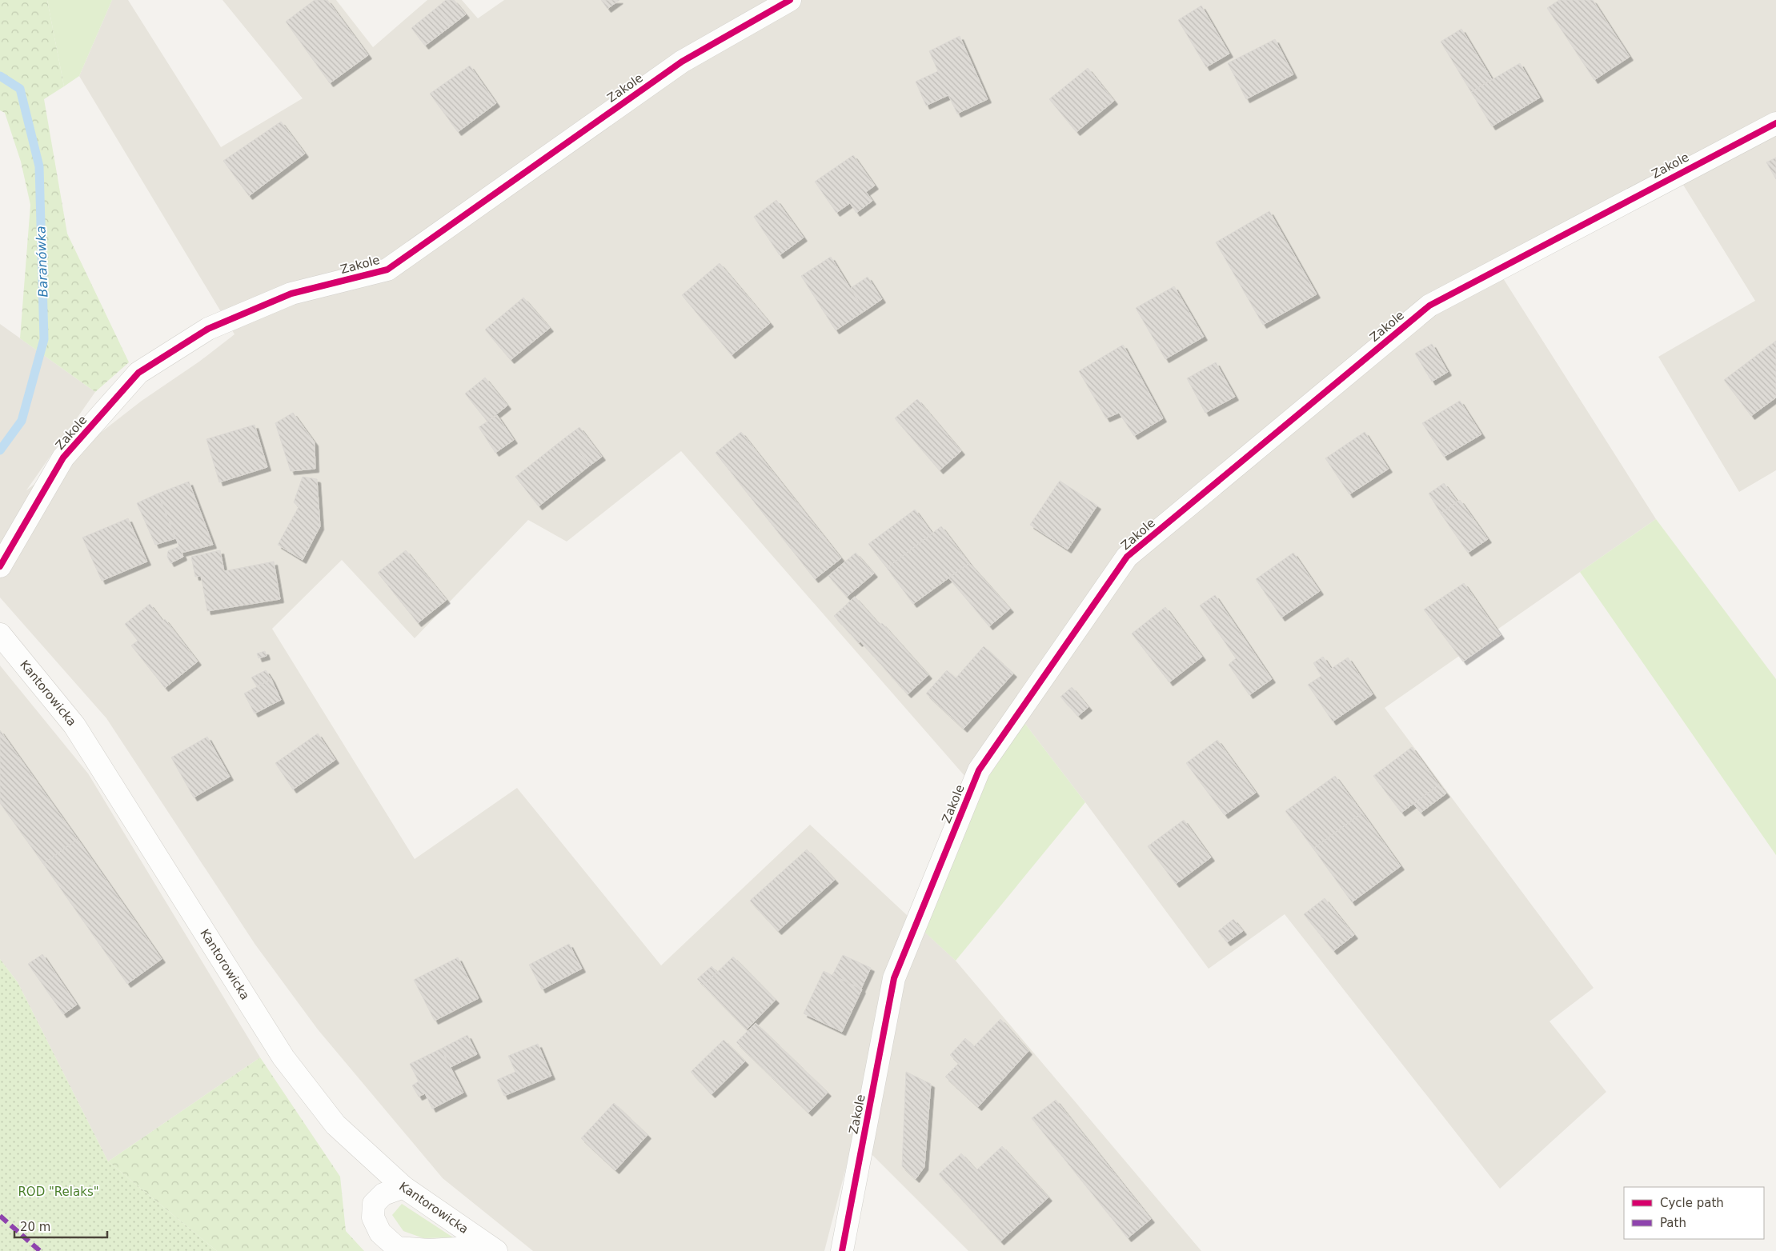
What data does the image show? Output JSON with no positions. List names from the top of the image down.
{
  "streets": {
    "street": ["Zakole", "Kantorowicka"]
  },
  "water": ["Baranówka"],
  "parks": ["ROD \"Relaks\""],
  "legend": ["Cycle path", "Path"],
  "scale_bar": "20 m"
}
